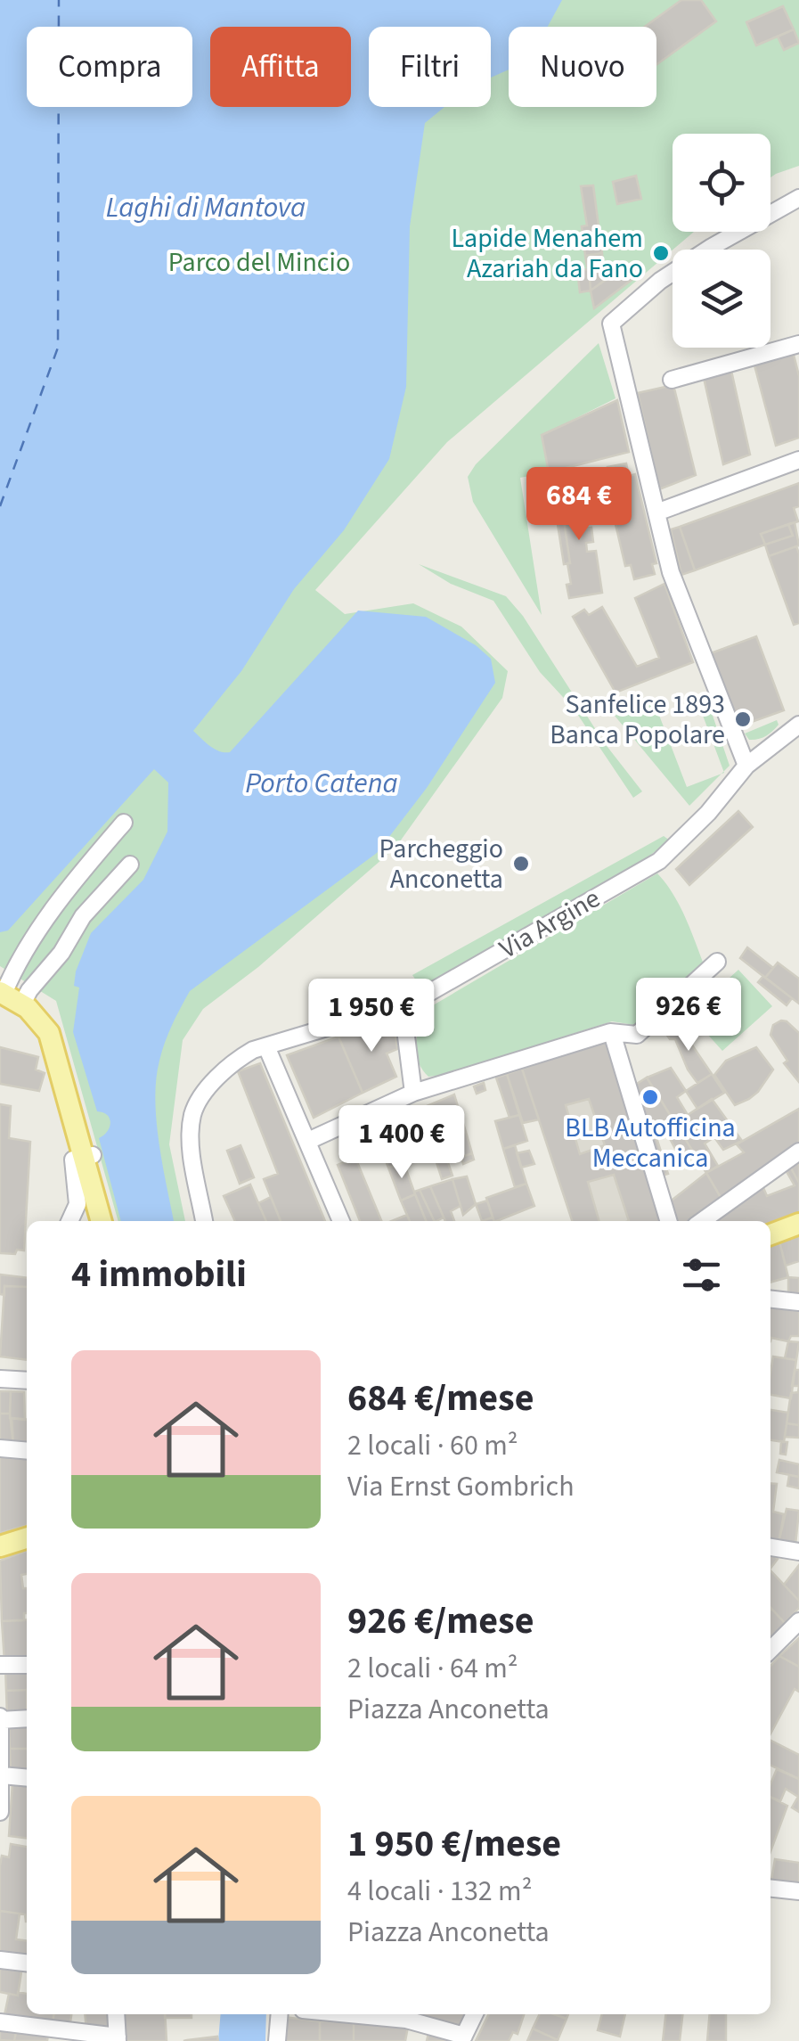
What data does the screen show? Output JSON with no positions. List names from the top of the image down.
{
  "streets": {
    "street": ["Via Argine"]
  },
  "water": ["Laghi di Mantova", "Porto Catena"],
  "parks": ["Parco del Mincio"],
  "places": [
    "Lapide Menahem Azariah da Fano",
    "Sanfelice 1893 Banca Popolare",
    "Parcheggio Anconetta",
    "BLB Autofficina Meccanica"
  ],
  "page": {
    "chip": [
      "Compra",
      "Affitta",
      "Filtri",
      "Nuovo"
    ],
    "price": [
      "684 €",
      "926 €",
      "1 950 €",
      "1 400 €"
    ],
    "heading": "4 immobili",
    "list": [
      {
        "name": "684 €/mese",
        "note": "2 locali · 60 m² · Via Ernst Gombrich"
      },
      {
        "name": "926 €/mese",
        "note": "2 locali · 64 m² · Piazza Anconetta"
      },
      {
        "name": "1 950 €/mese",
        "note": "4 locali · 132 m² · Piazza Anconetta"
      }
    ]
  }
}
